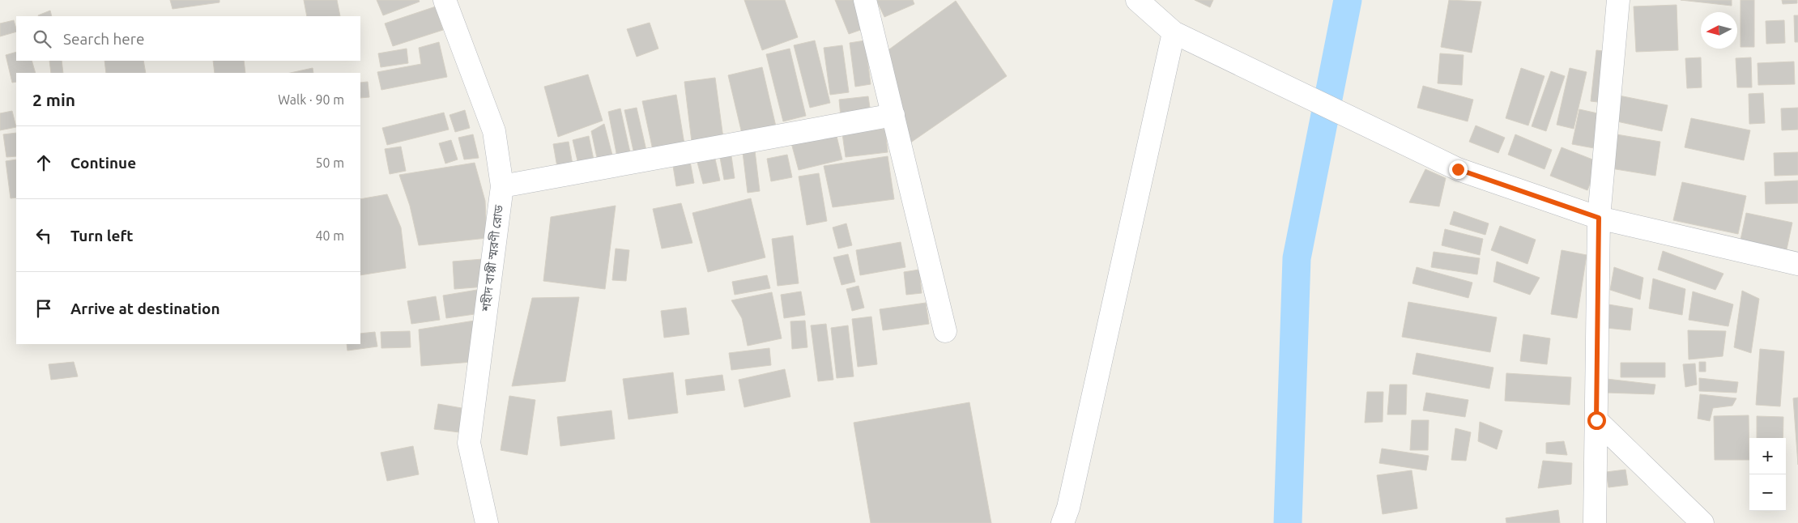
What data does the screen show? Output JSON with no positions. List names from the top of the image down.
{
  "streets": {
    "street": ["শহীদ বাপ্পী স্মরণী রোড"]
  },
  "north": "left",
  "page": {
    "search": "Search here",
    "heading": ["2 min", "Walk · 90 m"],
    "list": [
      ["Continue", "50 m"],
      ["Turn left", "40 m"],
      "Arrive at destination"
    ],
    "map_buttons": ["+", "−"]
  }
}
